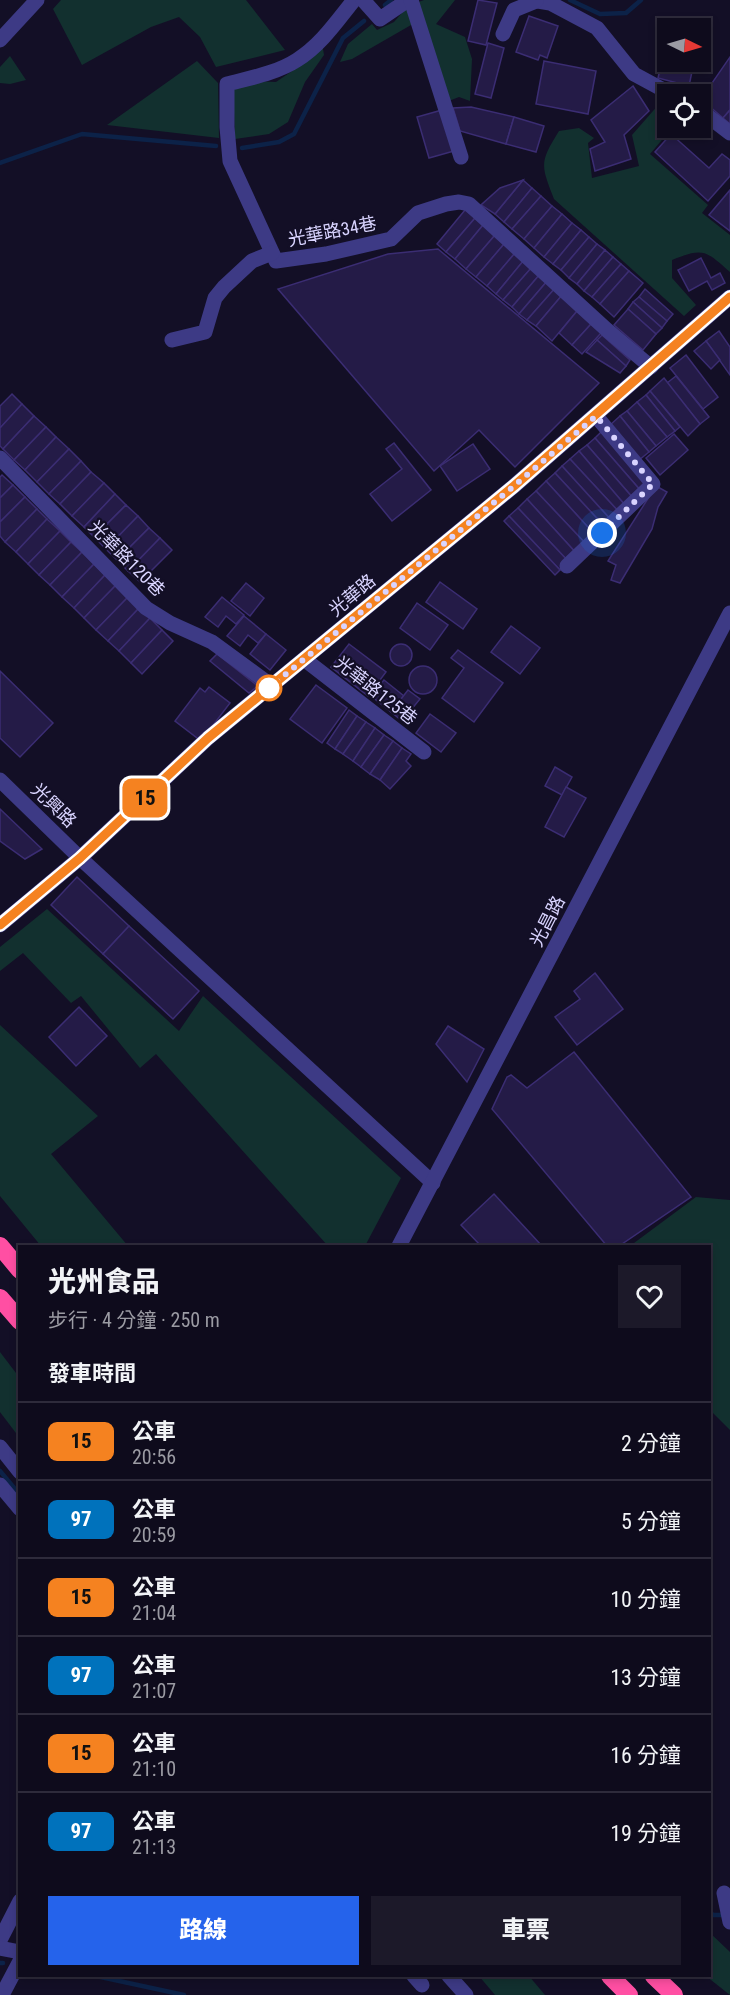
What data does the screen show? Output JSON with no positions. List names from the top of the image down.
{
  "streets": {
    "street": [
      "光華路34巷",
      "光華路120巷",
      "光華路",
      "光華路125巷",
      "光興路",
      "光昌路"
    ]
  },
  "crossings": [
    ["光華路34巷", "光華路"],
    ["光華路120巷", "光華路"],
    ["光華路", "光華路125巷"],
    ["光華路", "光興路"],
    ["光興路", "光昌路"]
  ],
  "lines": ["bus line 15"],
  "north": "right",
  "page": {
    "on_map": "15",
    "heading": [
      ["光州食品", "步行 · 4 分鐘 · 250 m"],
      "發車時間"
    ],
    "list": [
      {
        "mark": "15",
        "name": "公車",
        "note": "20:56",
        "value": "2 分鐘"
      },
      {
        "mark": "97",
        "name": "公車",
        "note": "20:59",
        "value": "5 分鐘"
      },
      {
        "mark": "15",
        "name": "公車",
        "note": "21:04",
        "value": "10 分鐘"
      },
      {
        "mark": "97",
        "name": "公車",
        "note": "21:07",
        "value": "13 分鐘"
      },
      {
        "mark": "15",
        "name": "公車",
        "note": "21:10",
        "value": "16 分鐘"
      },
      {
        "mark": "97",
        "name": "公車",
        "note": "21:13",
        "value": "19 分鐘"
      }
    ],
    "buttons": ["路線", "車票"]
  }
}
